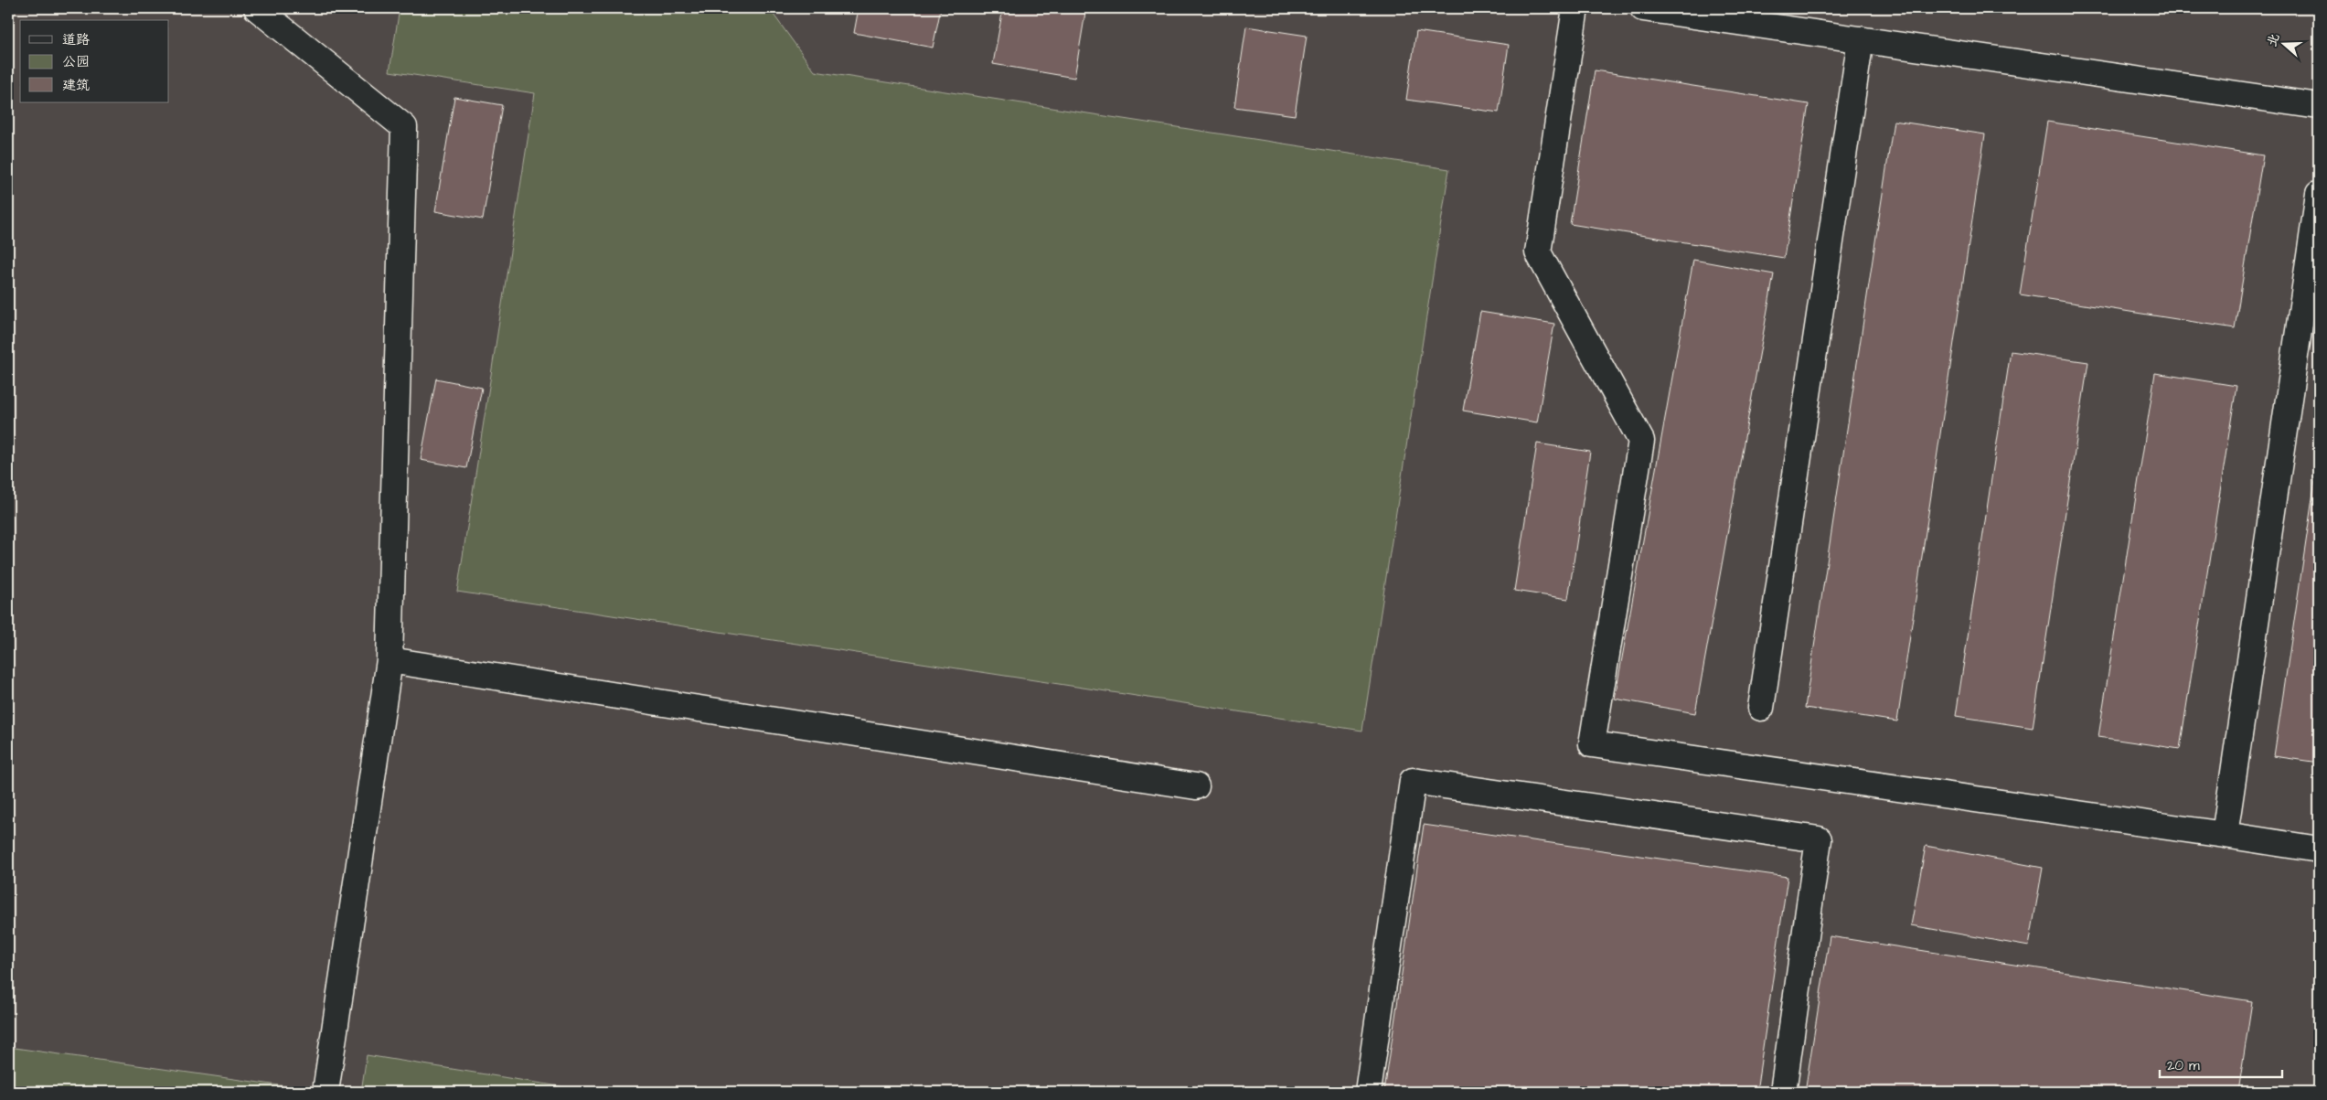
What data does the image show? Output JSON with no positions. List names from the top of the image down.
{
  "legend": ["道路", "公园", "建筑"],
  "scale_bar": "20 m",
  "north": "left"
}
